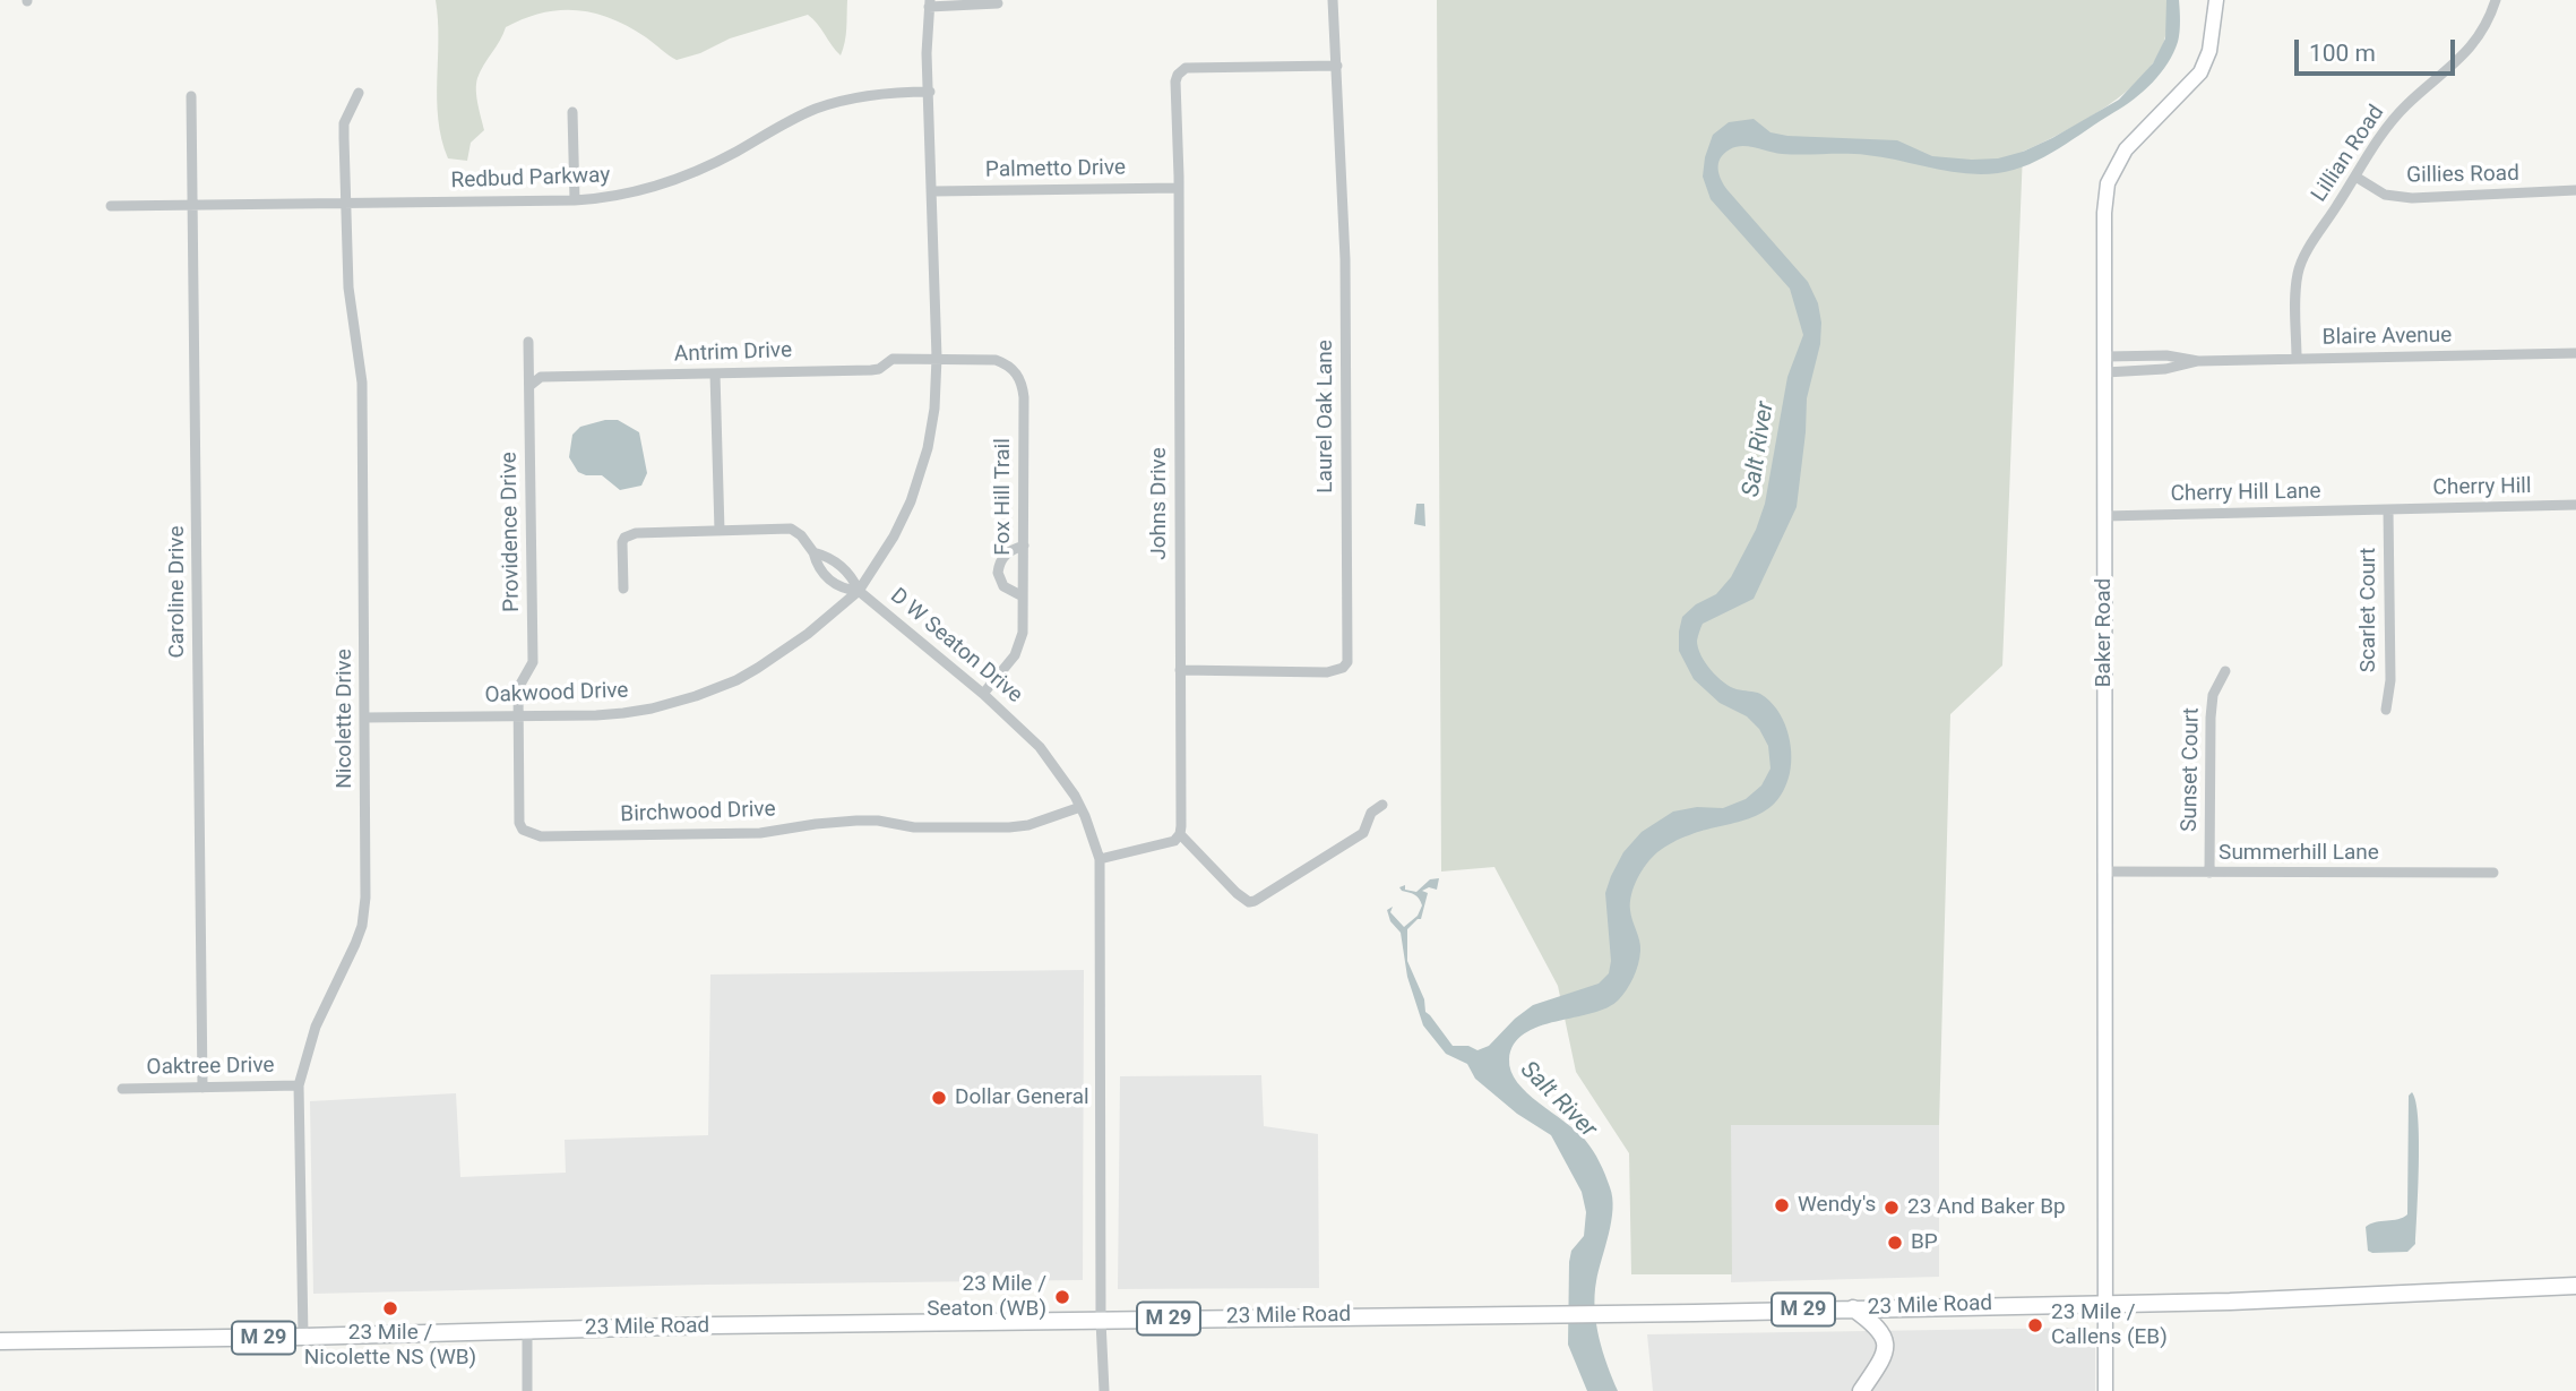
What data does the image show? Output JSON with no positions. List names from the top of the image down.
{
  "streets": {
    "main road": ["23 Mile Road", "M 29"],
    "street": [
      "Lillian Road",
      "Palmetto Drive",
      "Gillies Road",
      "Redbud Parkway",
      "Blaire Avenue",
      "Antrim Drive",
      "Laurel Oak Lane",
      "Cherry Hill",
      "Cherry Hill Lane",
      "Fox Hill Trail",
      "Johns Drive",
      "Providence Drive",
      "Caroline Drive",
      "Scarlet Court",
      "Baker Road",
      "D W Seaton Drive",
      "Oakwood Drive",
      "Nicolette Drive",
      "Sunset Court",
      "Birchwood Drive",
      "Summerhill Lane",
      "Oaktree Drive"
    ]
  },
  "crossings": [
    ["Lillian Road", "Gillies Road"],
    ["Lillian Road", "Blaire Avenue"],
    ["Palmetto Drive", "Johns Drive"],
    ["Palmetto Drive", "D W Seaton Drive"],
    ["Redbud Parkway", "Caroline Drive"],
    ["Redbud Parkway", "D W Seaton Drive"],
    ["Redbud Parkway", "Nicolette Drive"],
    ["Blaire Avenue", "Baker Road"],
    ["Antrim Drive", "Fox Hill Trail"],
    ["Antrim Drive", "Providence Drive"],
    ["Antrim Drive", "D W Seaton Drive"],
    ["Laurel Oak Lane", "Johns Drive"],
    ["Cherry Hill", "Cherry Hill Lane"],
    ["Cherry Hill", "Scarlet Court"],
    ["Cherry Hill Lane", "Scarlet Court"],
    ["Cherry Hill Lane", "Baker Road"],
    ["Fox Hill Trail", "D W Seaton Drive"],
    ["Providence Drive", "Oakwood Drive"],
    ["Providence Drive", "Birchwood Drive"],
    ["Caroline Drive", "Oaktree Drive"],
    ["Baker Road", "Summerhill Lane"],
    ["Baker Road", "23 Mile Road"],
    ["D W Seaton Drive", "Oakwood Drive"],
    ["D W Seaton Drive", "Birchwood Drive"],
    ["D W Seaton Drive", "23 Mile Road"],
    ["Oakwood Drive", "Nicolette Drive"],
    ["Oakwood Drive", "Birchwood Drive"],
    ["Nicolette Drive", "Oaktree Drive"],
    ["Nicolette Drive", "23 Mile Road"],
    ["Sunset Court", "Summerhill Lane"]
  ],
  "water": ["Salt River"],
  "places": [
    "Dollar General",
    "Wendy's",
    "23 And Baker Bp",
    "BP",
    "23 Mile / Seaton (WB)",
    "23 Mile / Nicolette NS (WB)",
    "23 Mile / Callens (EB)"
  ],
  "scale_bar": "100 m"
}
